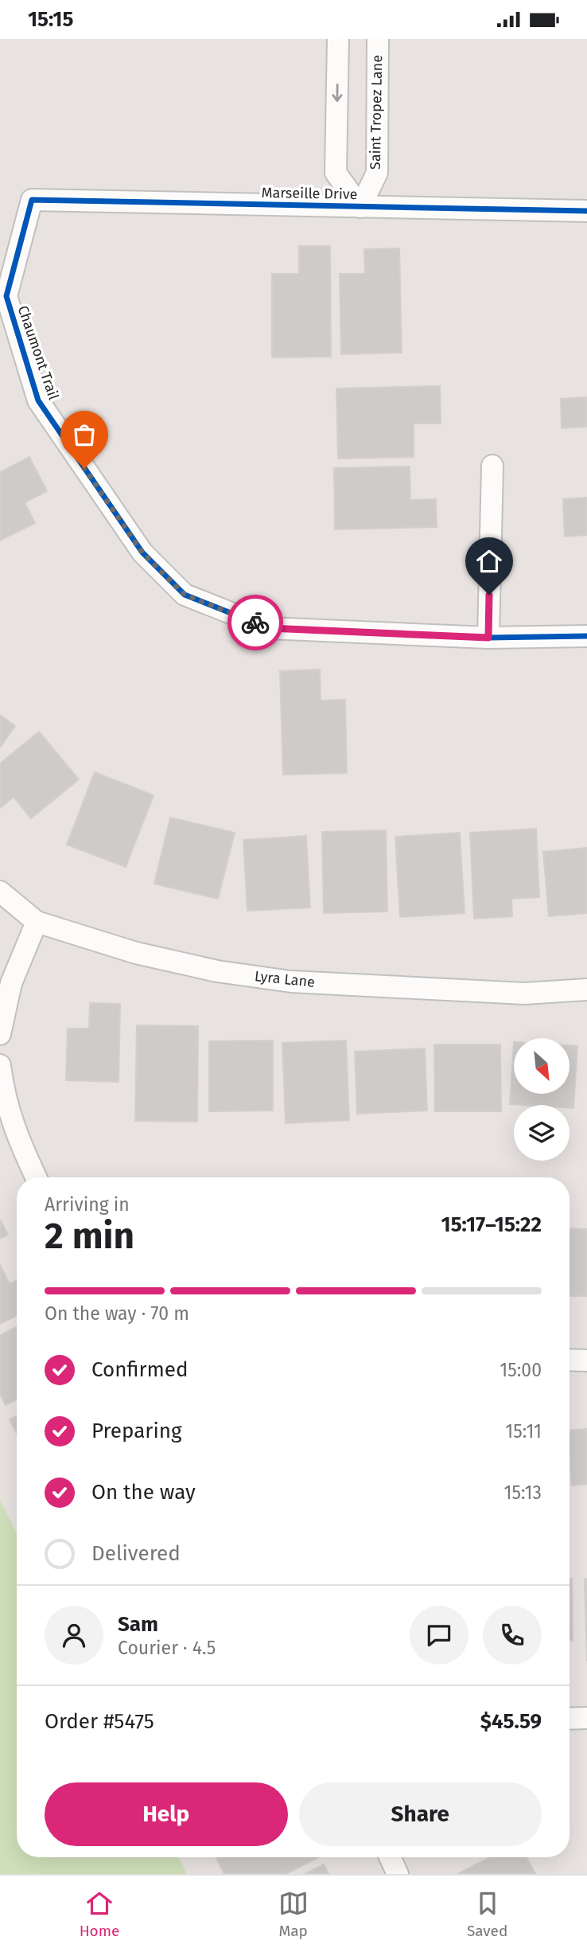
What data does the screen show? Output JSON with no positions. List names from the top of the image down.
{
  "streets": {
    "street": [
      "Saint Tropez Lane",
      "Marseille Drive",
      "Chaumont Trail",
      "Lyra Lane"
    ]
  },
  "crossings": [
    ["Saint Tropez Lane", "Marseille Drive"],
    ["Marseille Drive", "Chaumont Trail"]
  ],
  "north": "bottom right",
  "page": {
    "status": "15:15",
    "heading": ["2 min", "Arriving in", "15:17–15:22"],
    "panel": [
      "Sam",
      "Courier · 4.5",
      "Order #5475",
      "$45.59"
    ],
    "bar": "On the way · 70 m",
    "list": [
      ["Confirmed", "15:00"],
      ["Preparing", "15:11"],
      ["On the way", "15:13"],
      "Delivered"
    ],
    "buttons": ["Help", "Share"],
    "tabs": ["Home", "Map", "Saved"]
  }
}
